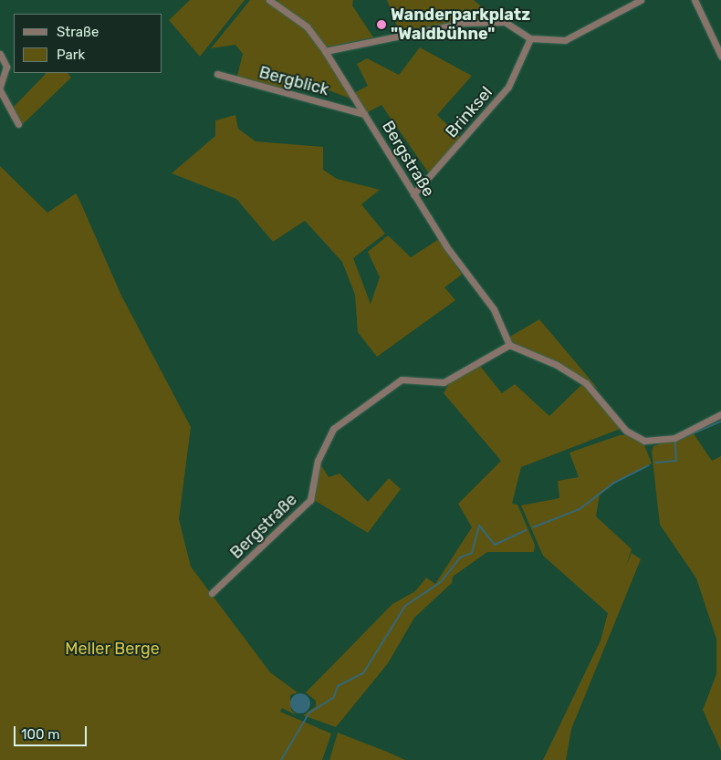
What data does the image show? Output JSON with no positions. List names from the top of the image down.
{
  "streets": {
    "street": ["Bergblick", "Brinksel", "Bergstraße"]
  },
  "crossings": [
    ["Bergblick", "Bergstraße"],
    ["Brinksel", "Bergstraße"]
  ],
  "parks": ["Meller Berge"],
  "places": ["Wanderparkplatz \"Waldbühne\""],
  "legend": ["Straße", "Park"],
  "scale_bar": "100 m"
}
